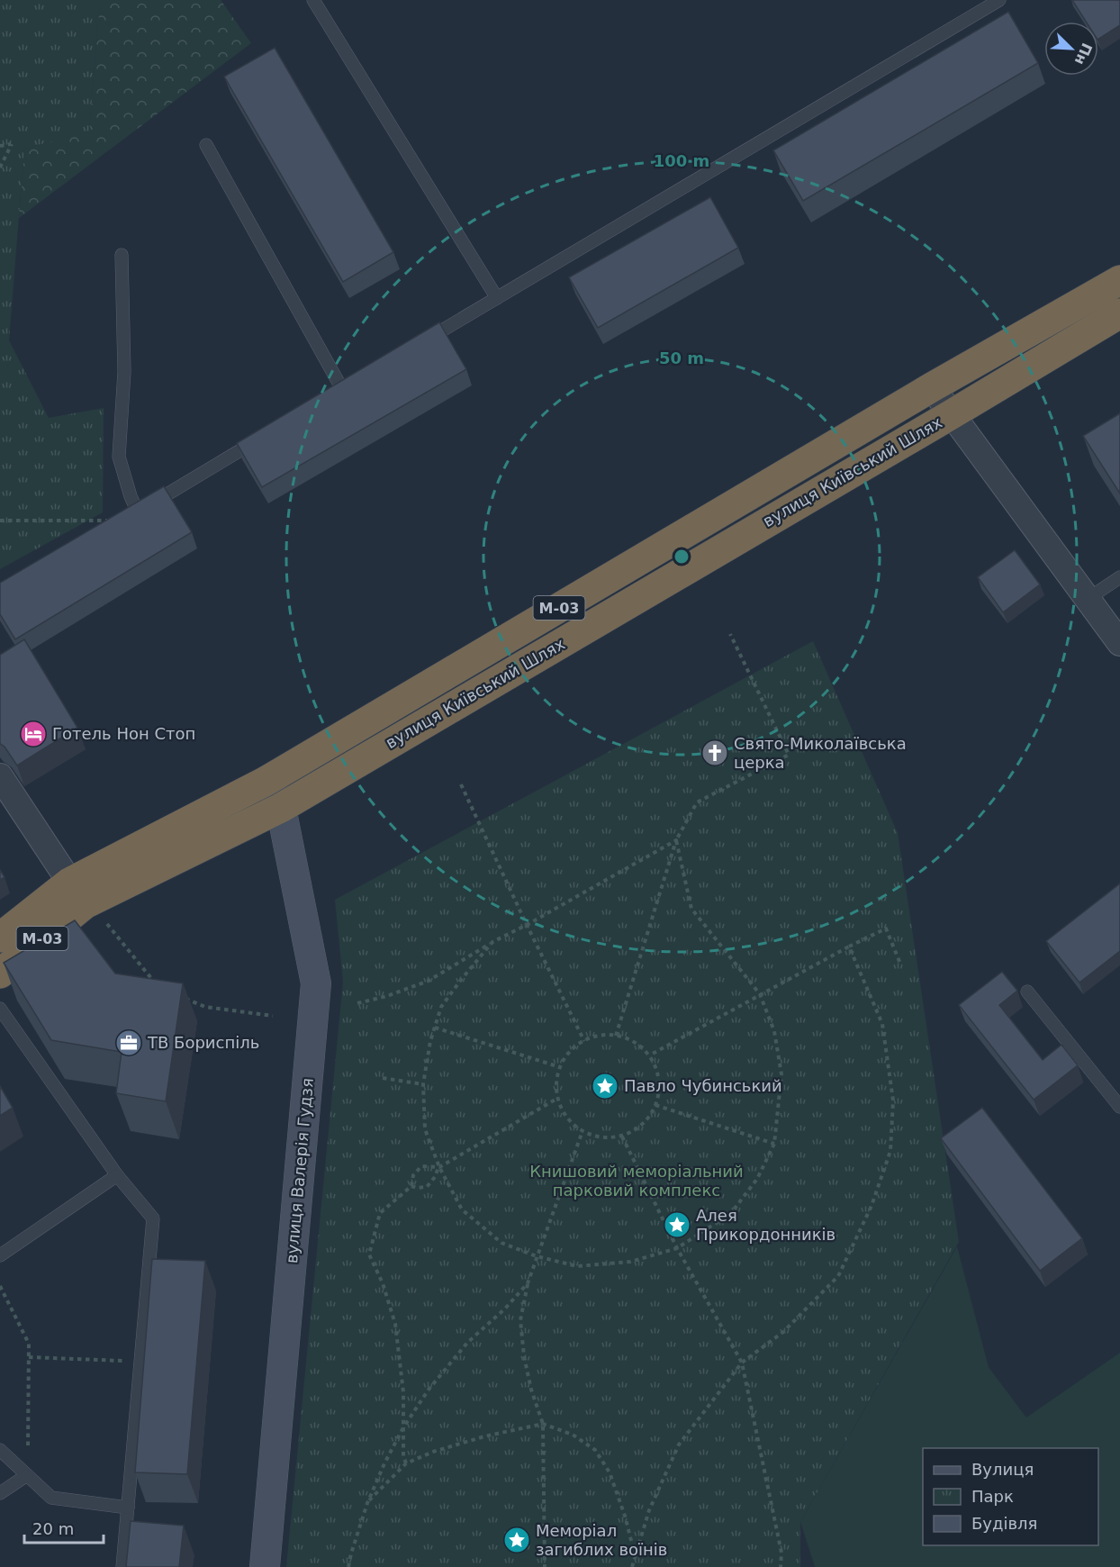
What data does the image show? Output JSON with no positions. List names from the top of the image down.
{
  "streets": {
    "highway": ["вулиця Київський Шлях", "М-03"],
    "street": ["вулиця Валерія Гудзя"]
  },
  "crossings": [
    ["вулиця Київський Шлях", "вулиця Валерія Гудзя"]
  ],
  "parks": ["Книшовий меморіальний парковий комплекс"],
  "places": {
    "hotel": ["Готель Нон Стоп"],
    "church": ["Свято-Миколаївська церка"],
    "office": ["ТВ Бориспіль"],
    "place": ["Павло Чубинський", "Алея Прикордонників", "Меморіал загиблих воїнів"]
  },
  "legend": ["Вулиця", "Парк", "Будівля"],
  "scale_bar": "20 m",
  "north": "bottom right",
  "rings": ["100 m", "50 m"]
}
